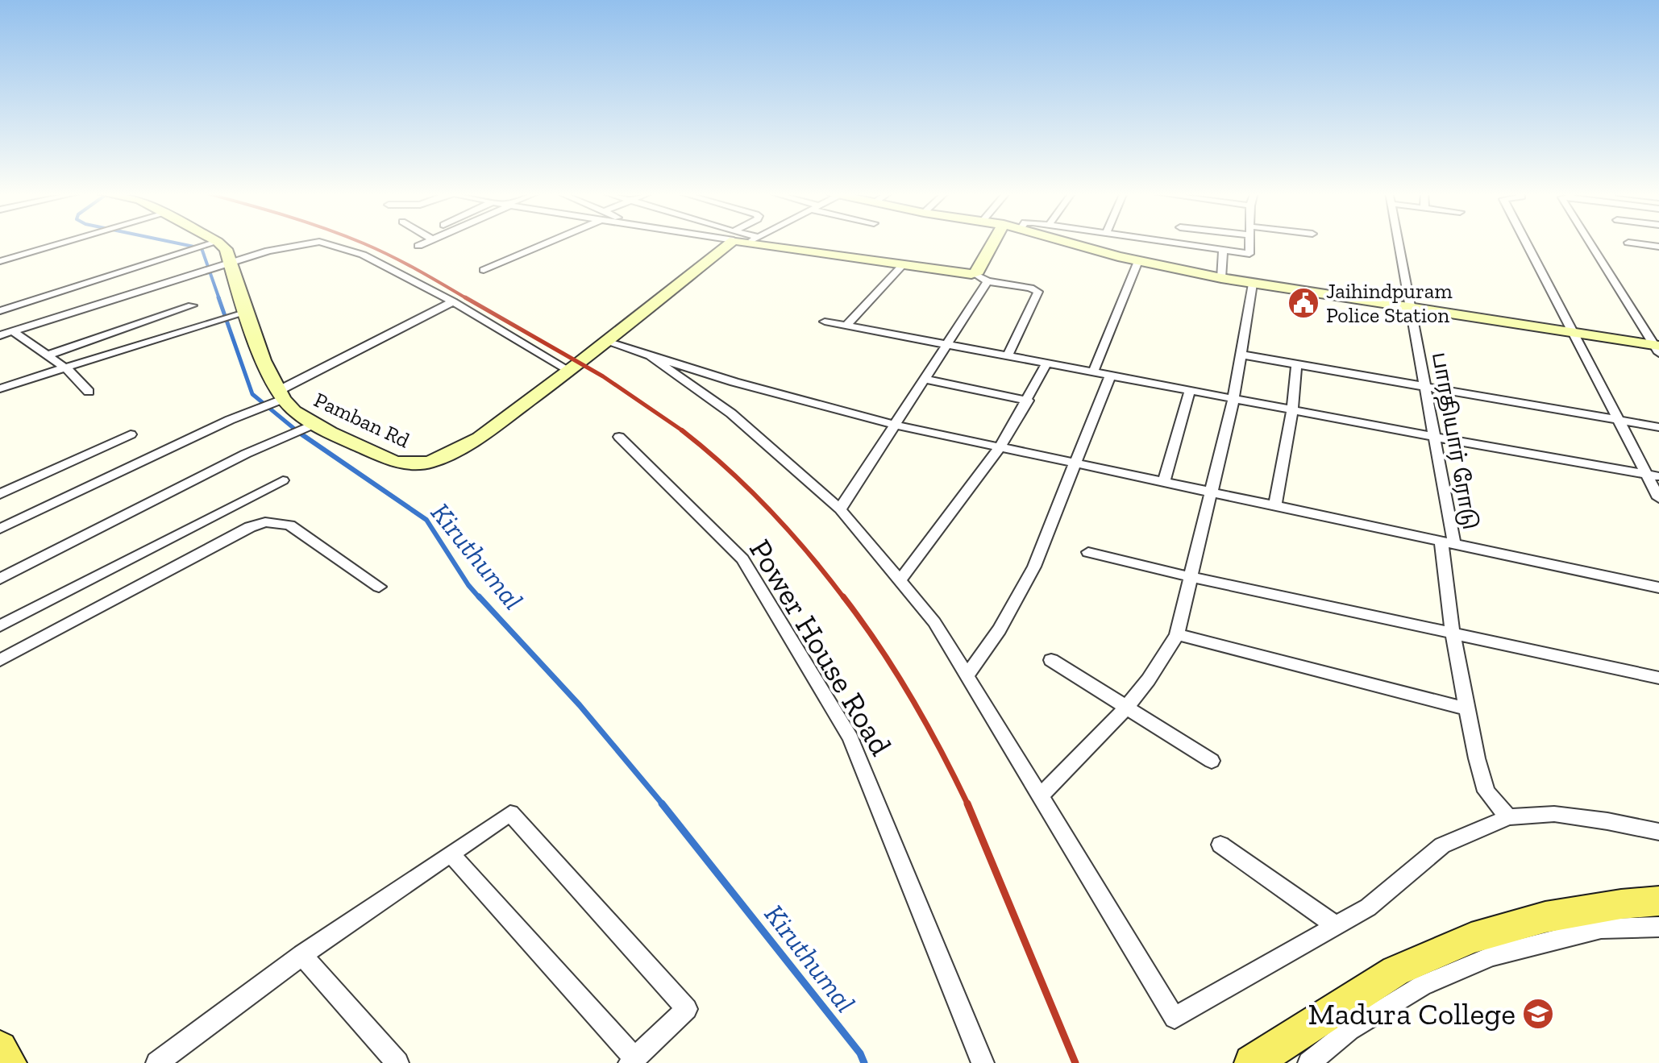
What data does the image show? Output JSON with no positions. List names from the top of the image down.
{
  "streets": {
    "street": ["Pamban Rd", "பாரதியார் ரோடு", "Power House Road"]
  },
  "water": ["Kiruthumal"],
  "places": {
    "public building": ["Jaihindpuram Police Station"],
    "school or university": ["Madura College"]
  }
}
